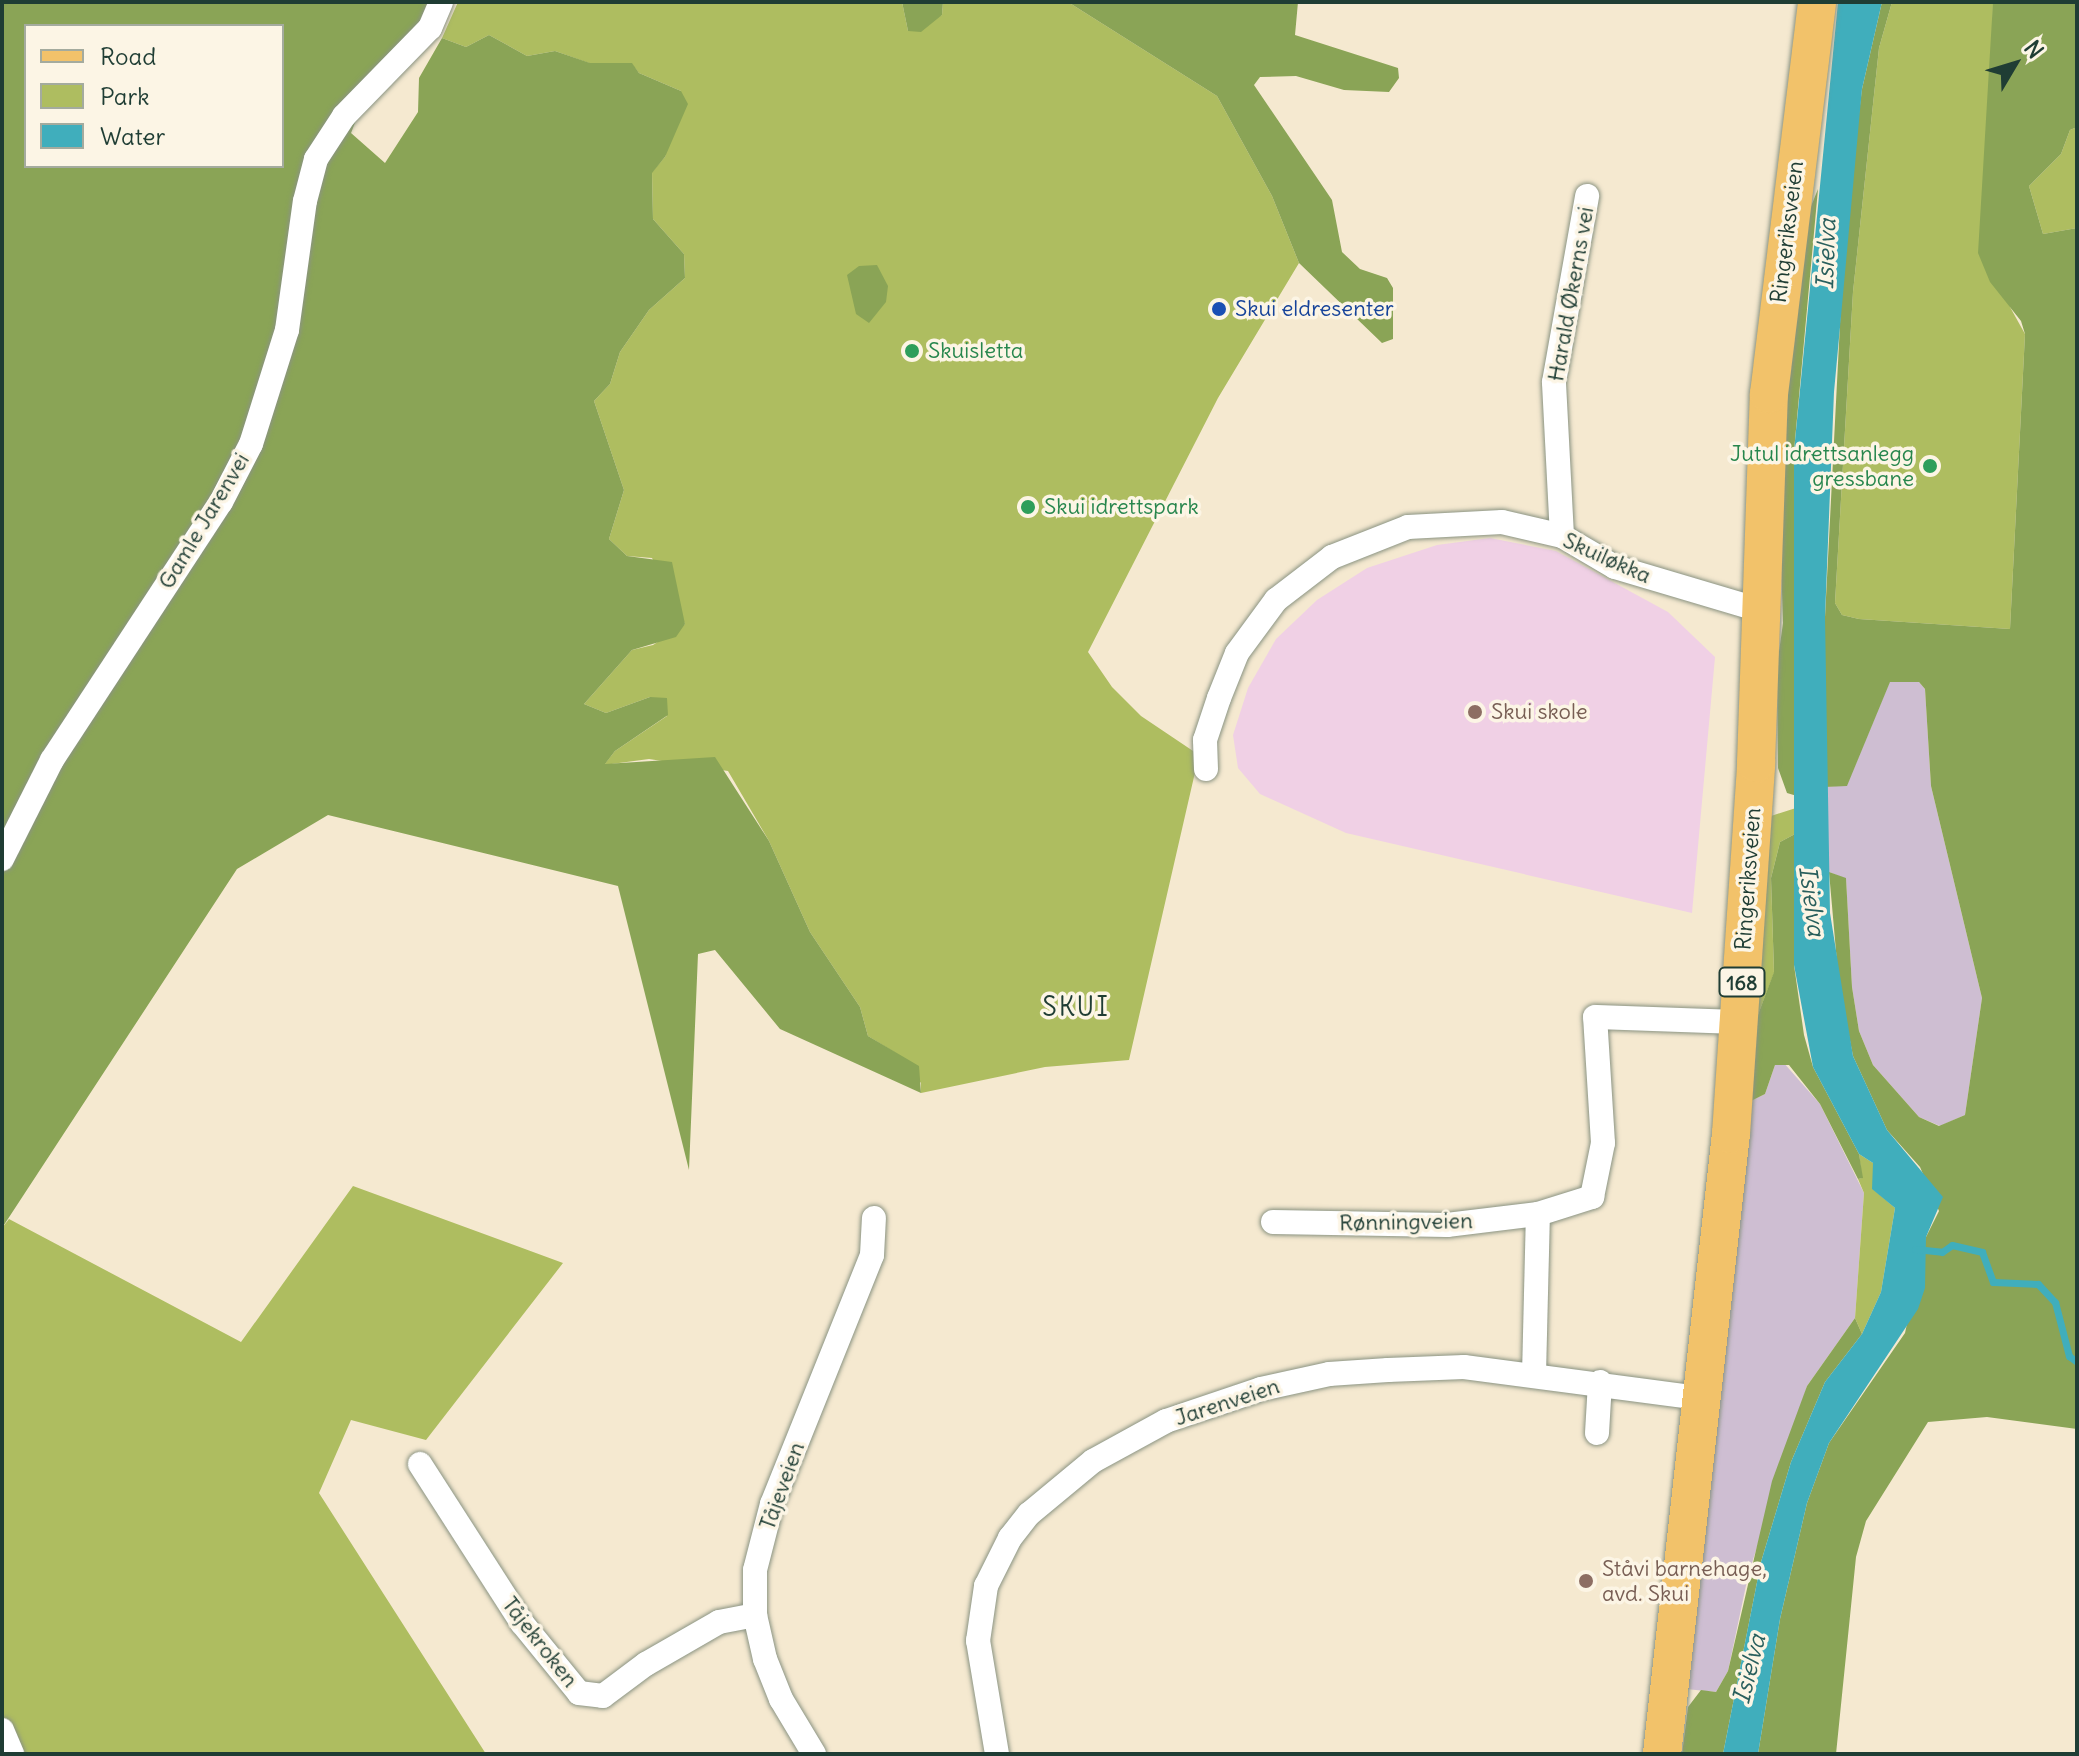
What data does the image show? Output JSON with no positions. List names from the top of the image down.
{
  "streets": {
    "main road": ["Ringeriksveien", "168"],
    "street": [
      "Harald Økerns vei",
      "Gamle Jarenvei",
      "Skuiløkka",
      "Rønningveien",
      "Jarenveien",
      "Tåjeveien",
      "Tåjekroken"
    ]
  },
  "crossings": [
    ["Ringeriksveien", "Skuiløkka"],
    ["Ringeriksveien", "Rønningveien"],
    ["Ringeriksveien", "Jarenveien"],
    ["Harald Økerns vei", "Skuiløkka"],
    ["Tåjeveien", "Tåjekroken"]
  ],
  "districts": ["SKUI"],
  "water": ["Isielva"],
  "places": [
    "Skui eldresenter",
    "Skuisletta",
    "Jutul idrettsanlegg gressbane",
    "Skui idrettspark",
    "Skui skole",
    "Ståvi barnehage, avd. Skui"
  ],
  "legend": ["Road", "Park", "Water"],
  "north": "top right"
}
